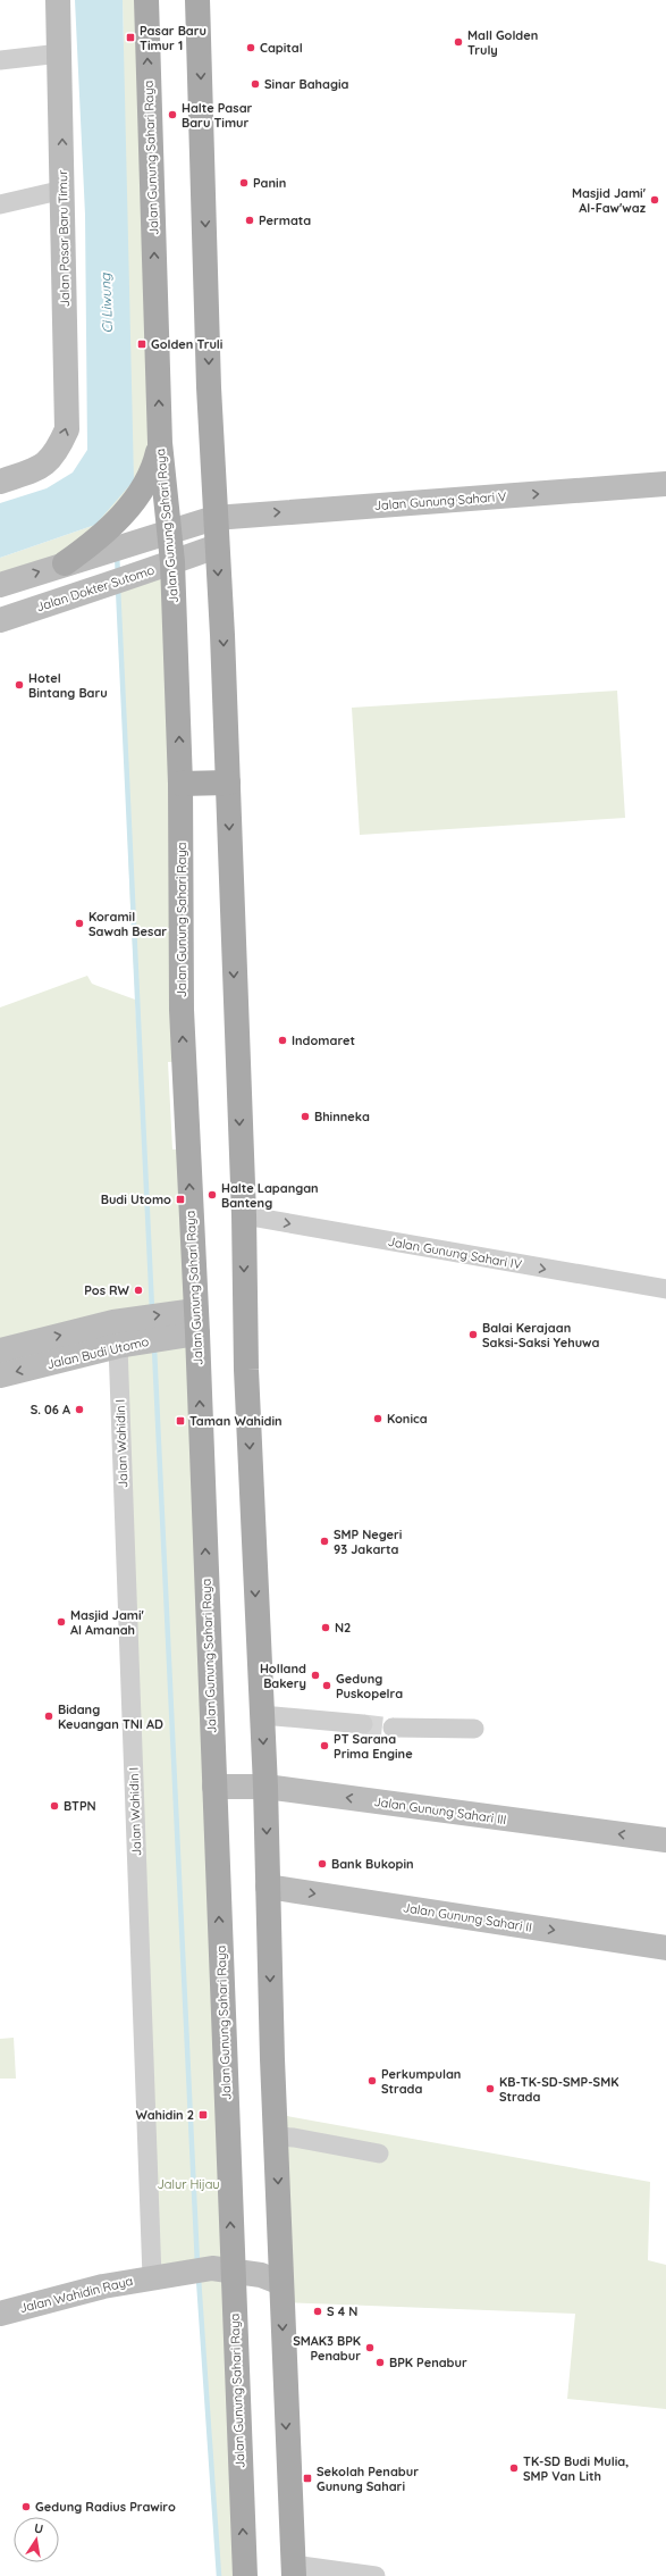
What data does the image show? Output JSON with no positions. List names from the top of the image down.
{
  "streets": {
    "main road": ["Jalan Gunung Sahari Raya"],
    "street": [
      "Jalan Pasar Baru Timur",
      "Jalan Gunung Sahari V",
      "Jalan Dokter Sutomo",
      "Jalan Gunung Sahari IV",
      "Jalan Budi Utomo",
      "Jalan Wahidin I",
      "Jalan Gunung Sahari III",
      "Jalan Gunung Sahari II",
      "Jalan Wahidin Raya"
    ]
  },
  "crossings": [
    ["Jalan Gunung Sahari Raya", "Jalan Dokter Sutomo"],
    ["Jalan Gunung Sahari Raya", "Jalan Budi Utomo"],
    ["Jalan Gunung Sahari Raya", "Jalan Gunung Sahari III"],
    ["Jalan Gunung Sahari Raya", "Jalan Wahidin Raya"],
    ["Jalan Budi Utomo", "Jalan Wahidin I"],
    ["Jalan Wahidin I", "Jalan Wahidin Raya"]
  ],
  "one_way": ["Jalan Pasar Baru Timur", "Jalan Gunung Sahari V", "Jalan Gunung Sahari IV"],
  "water": ["Ci Liwung"],
  "parks": ["Jalur Hijau"],
  "places": {
    "transit": [
      "Pasar Baru Timur 1",
      "Golden Truli",
      "Budi Utomo",
      "Taman Wahidin",
      "Wahidin 2",
      "Sekolah Penabur Gunung Sahari"
    ],
    "other": [
      "Mall Golden Truly",
      "Capital",
      "Sinar Bahagia",
      "Halte Pasar Baru Timur",
      "Panin",
      "Masjid Jami' Al-Faw'waz",
      "Permata",
      "Hotel Bintang Baru",
      "Koramil Sawah Besar",
      "Indomaret",
      "Bhinneka",
      "Halte Lapangan Banteng",
      "Pos RW",
      "Balai Kerajaan Saksi-Saksi Yehuwa",
      "S. 06 A",
      "Konica",
      "SMP Negeri 93 Jakarta",
      "Masjid Jami' Al Amanah",
      "N2",
      "Holland Bakery",
      "Gedung Puskopelra",
      "Bidang Keuangan TNI AD",
      "PT Sarana Prima Engine",
      "BTPN",
      "Bank Bukopin",
      "Perkumpulan Strada",
      "KB-TK-SD-SMP-SMK Strada",
      "S 4 N",
      "SMAK3 BPK Penabur",
      "BPK Penabur",
      "TK-SD Budi Mulia, SMP Van Lith",
      "Gedung Radius Prawiro"
    ]
  },
  "north": "top"
}
